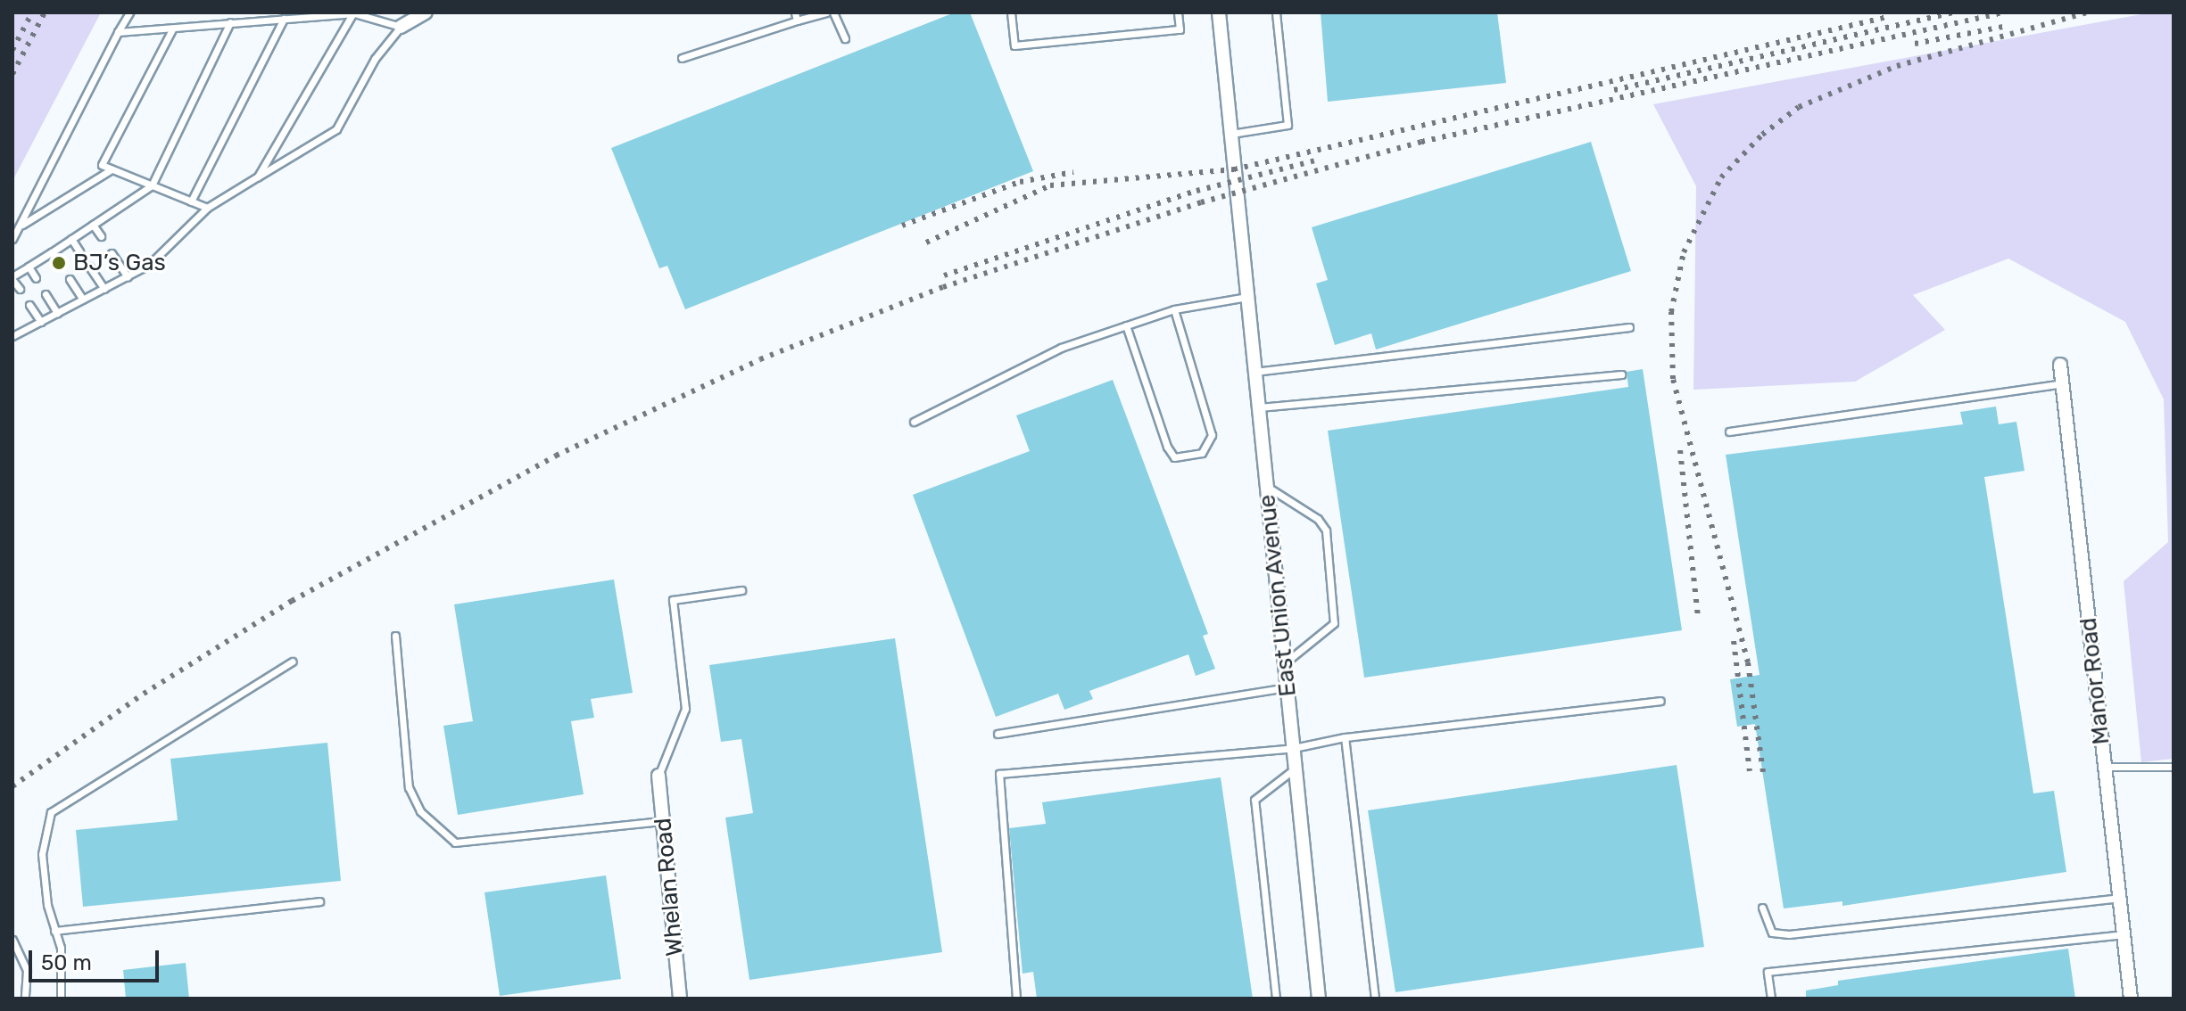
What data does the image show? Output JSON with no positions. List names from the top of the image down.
{
  "streets": {
    "street": ["East Union Avenue", "Manor Road", "Whelan Road"]
  },
  "places": ["BJ’s Gas"],
  "scale_bar": "50 m"
}
